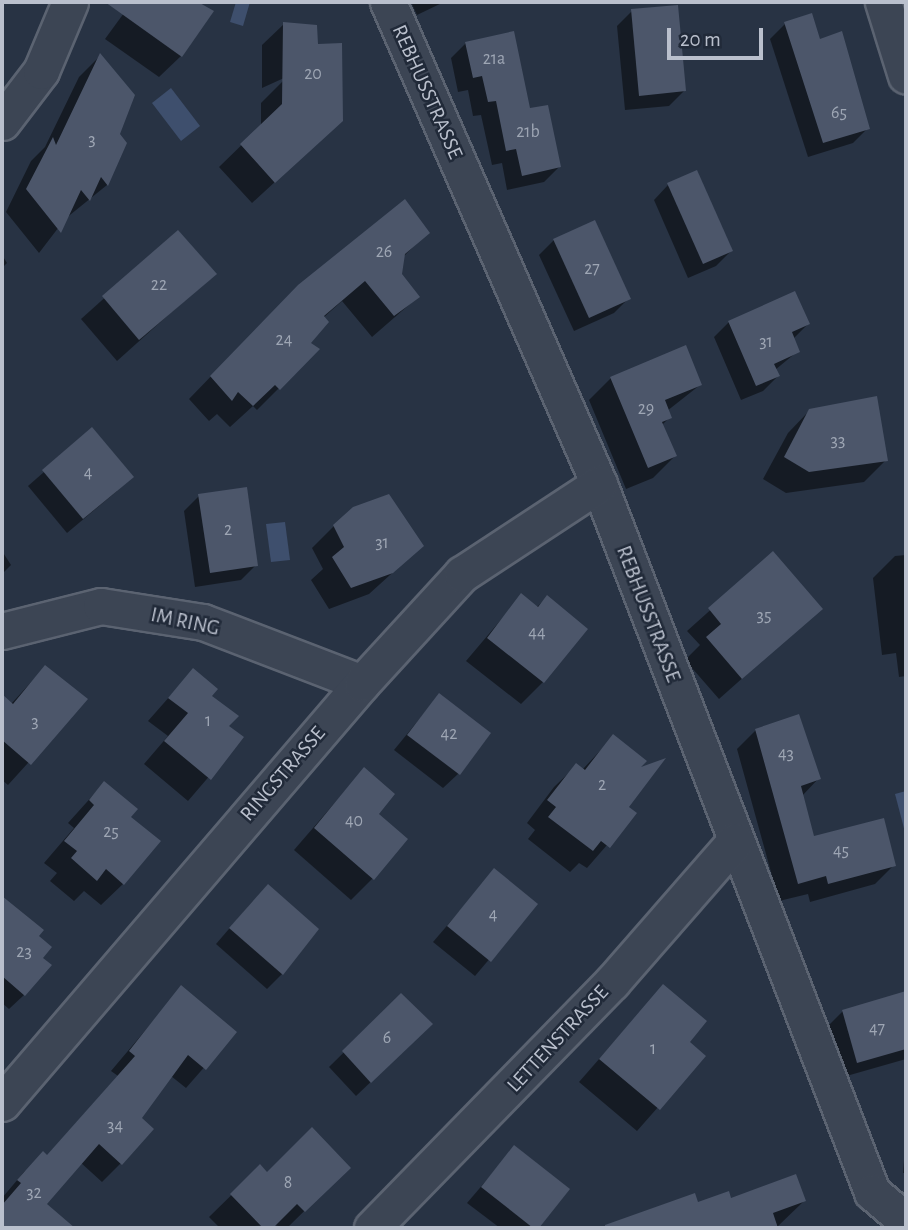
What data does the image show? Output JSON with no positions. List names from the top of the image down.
{
  "streets": {
    "street": [
      "REBHUSSTRASSE",
      "IM RING",
      "RINGSTRASSE",
      "LETTENSTRASSE"
    ]
  },
  "crossings": [
    ["REBHUSSTRASSE", "RINGSTRASSE"],
    ["REBHUSSTRASSE", "LETTENSTRASSE"],
    ["IM RING", "RINGSTRASSE"]
  ],
  "house_numbers": [
    "21a",
    "20",
    "65",
    "21b",
    "3",
    "26",
    "27",
    "22",
    "24",
    "31",
    "29",
    "33",
    "4",
    "2",
    "31",
    "35",
    "44",
    "1",
    "3",
    "42",
    "43",
    "2",
    "40",
    "25",
    "45",
    "4",
    "23",
    "47",
    "6",
    "1",
    "34",
    "8",
    "32"
  ],
  "scale_bar": "20 m"
}
